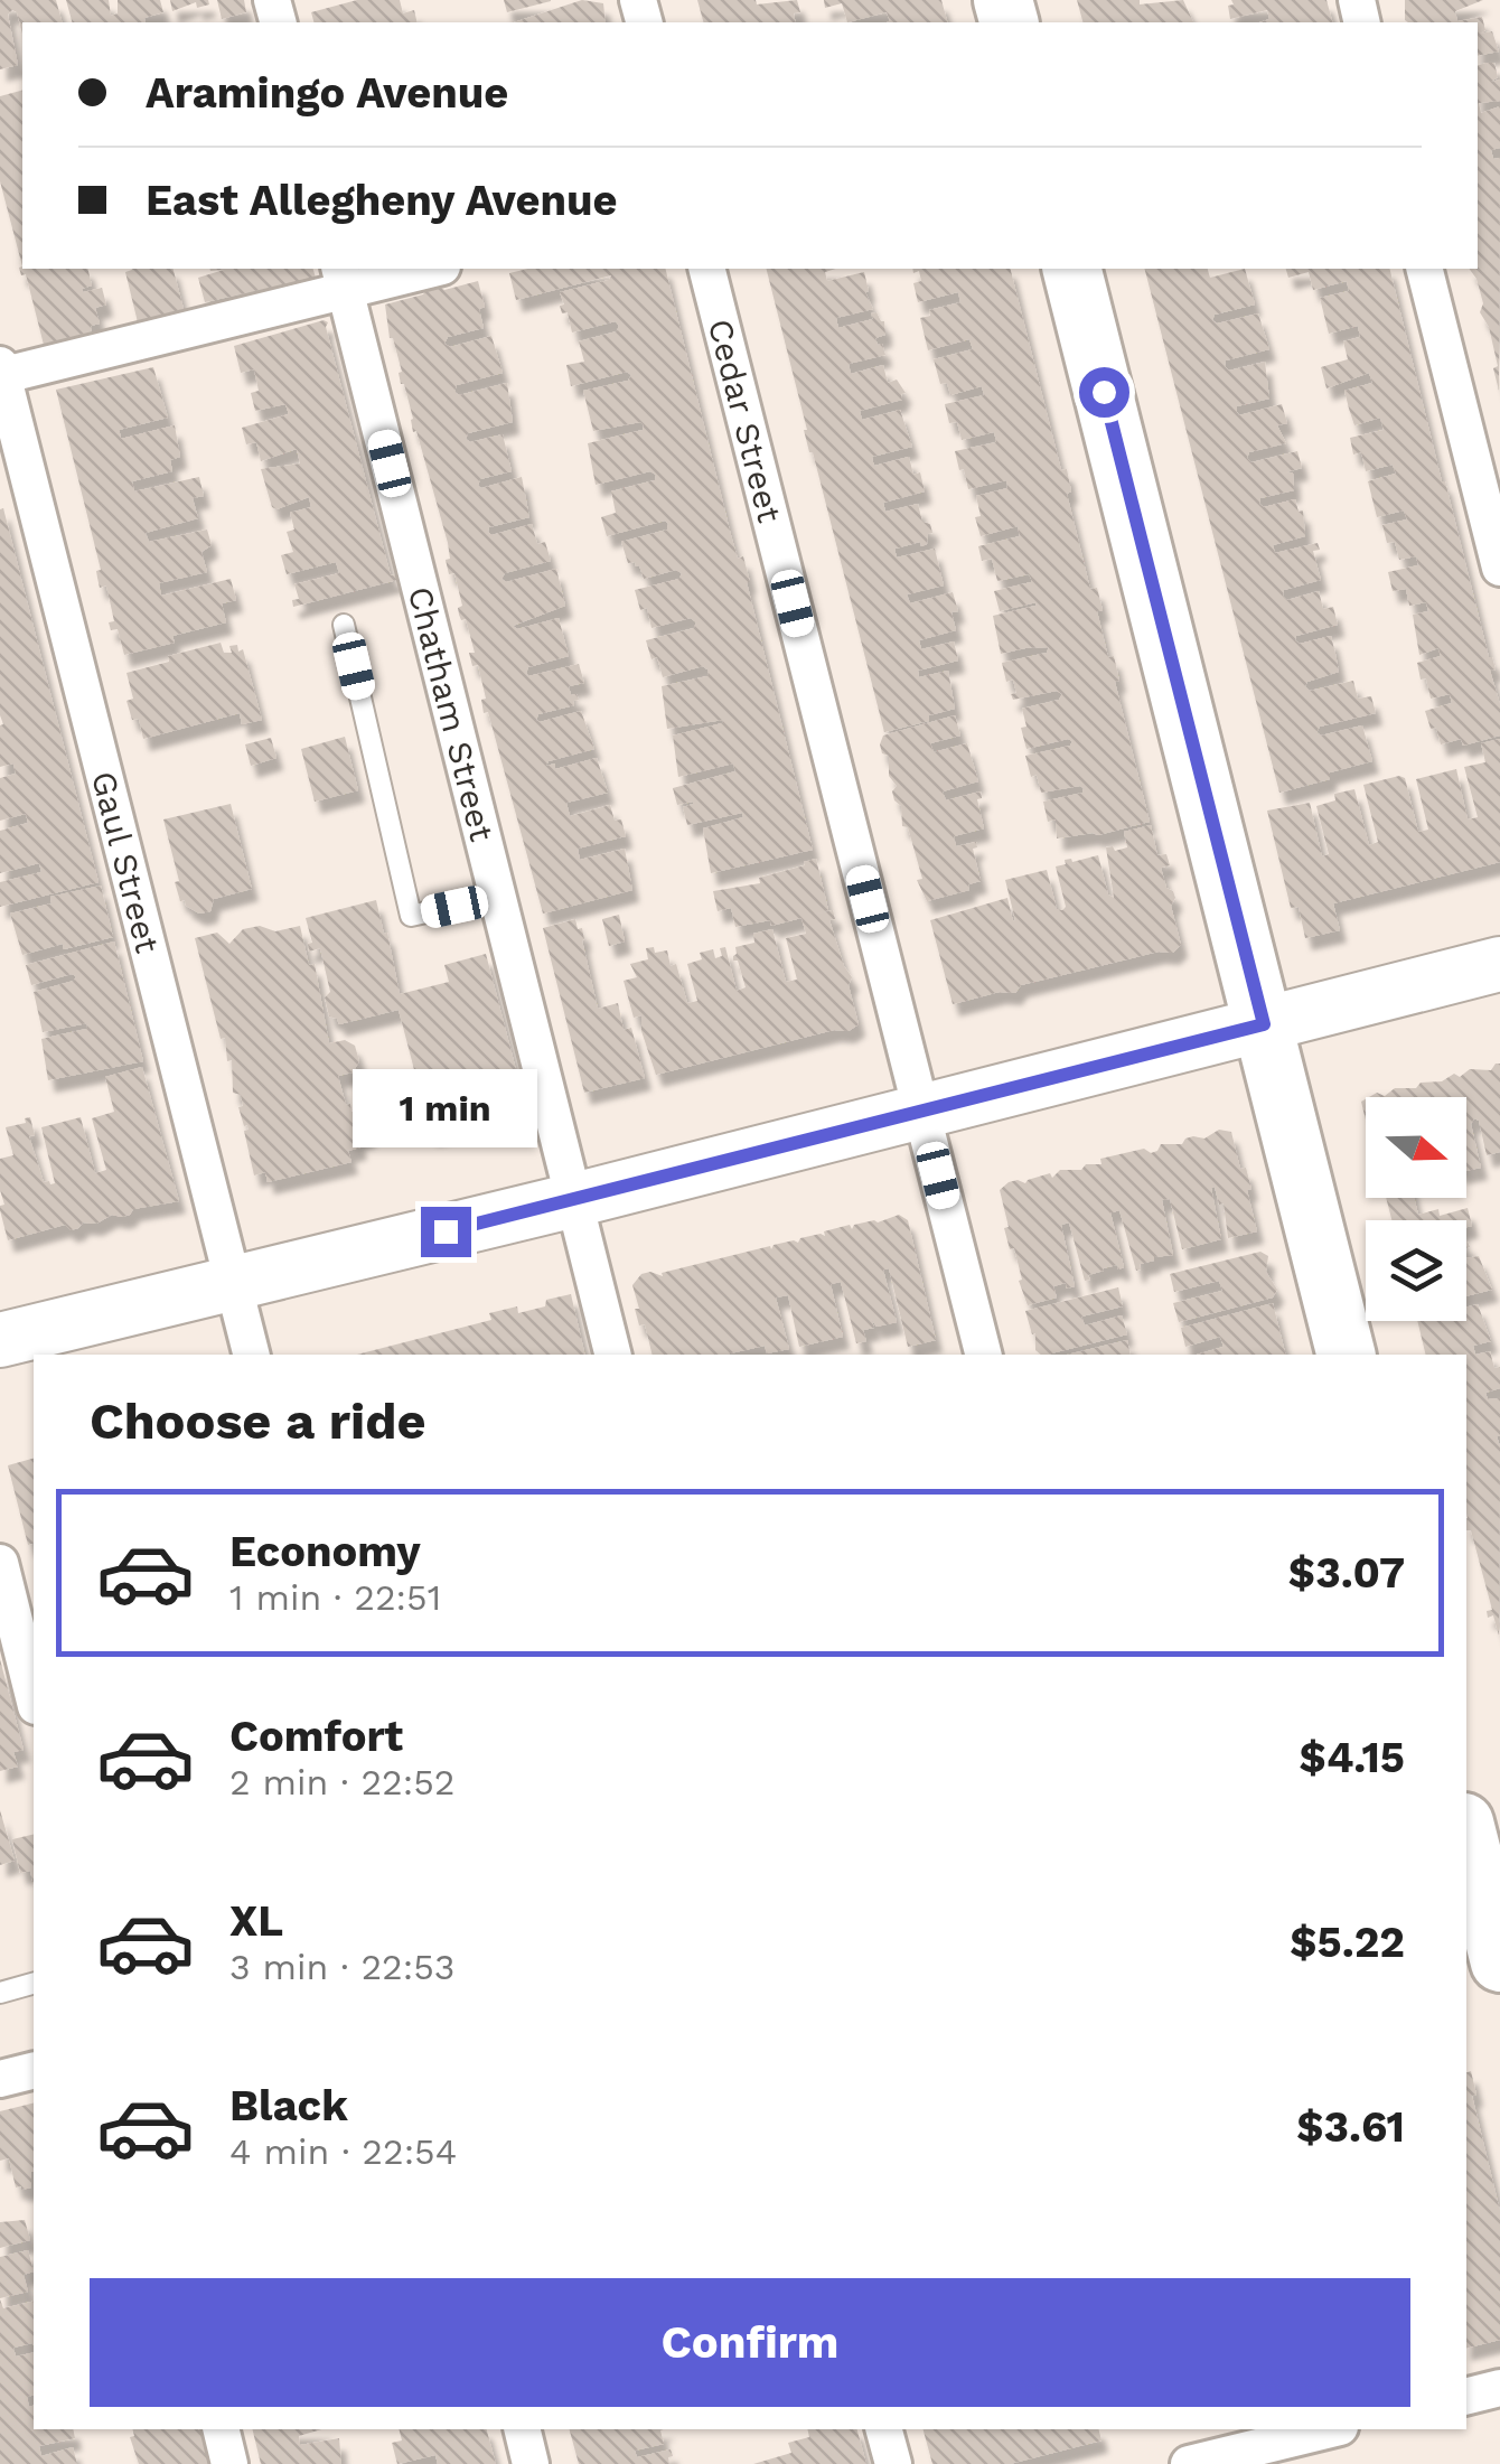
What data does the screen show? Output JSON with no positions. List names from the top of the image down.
{
  "streets": {
    "street": ["Cedar Street", "Chatham Street", "Gaul Street"]
  },
  "north": "right",
  "page": {
    "banner": ["Aramingo Avenue", "East Allegheny Avenue"],
    "bubble": "1 min",
    "heading": "Choose a ride",
    "list": [
      {
        "name": "Economy",
        "note": "1 min · 22:51",
        "value": "$3.07"
      },
      {
        "name": "Comfort",
        "note": "2 min · 22:52",
        "value": "$4.15"
      },
      {
        "name": "XL",
        "note": "3 min · 22:53",
        "value": "$5.22"
      },
      {
        "name": "Black",
        "note": "4 min · 22:54",
        "value": "$3.61"
      }
    ],
    "buttons": "Confirm"
  }
}
